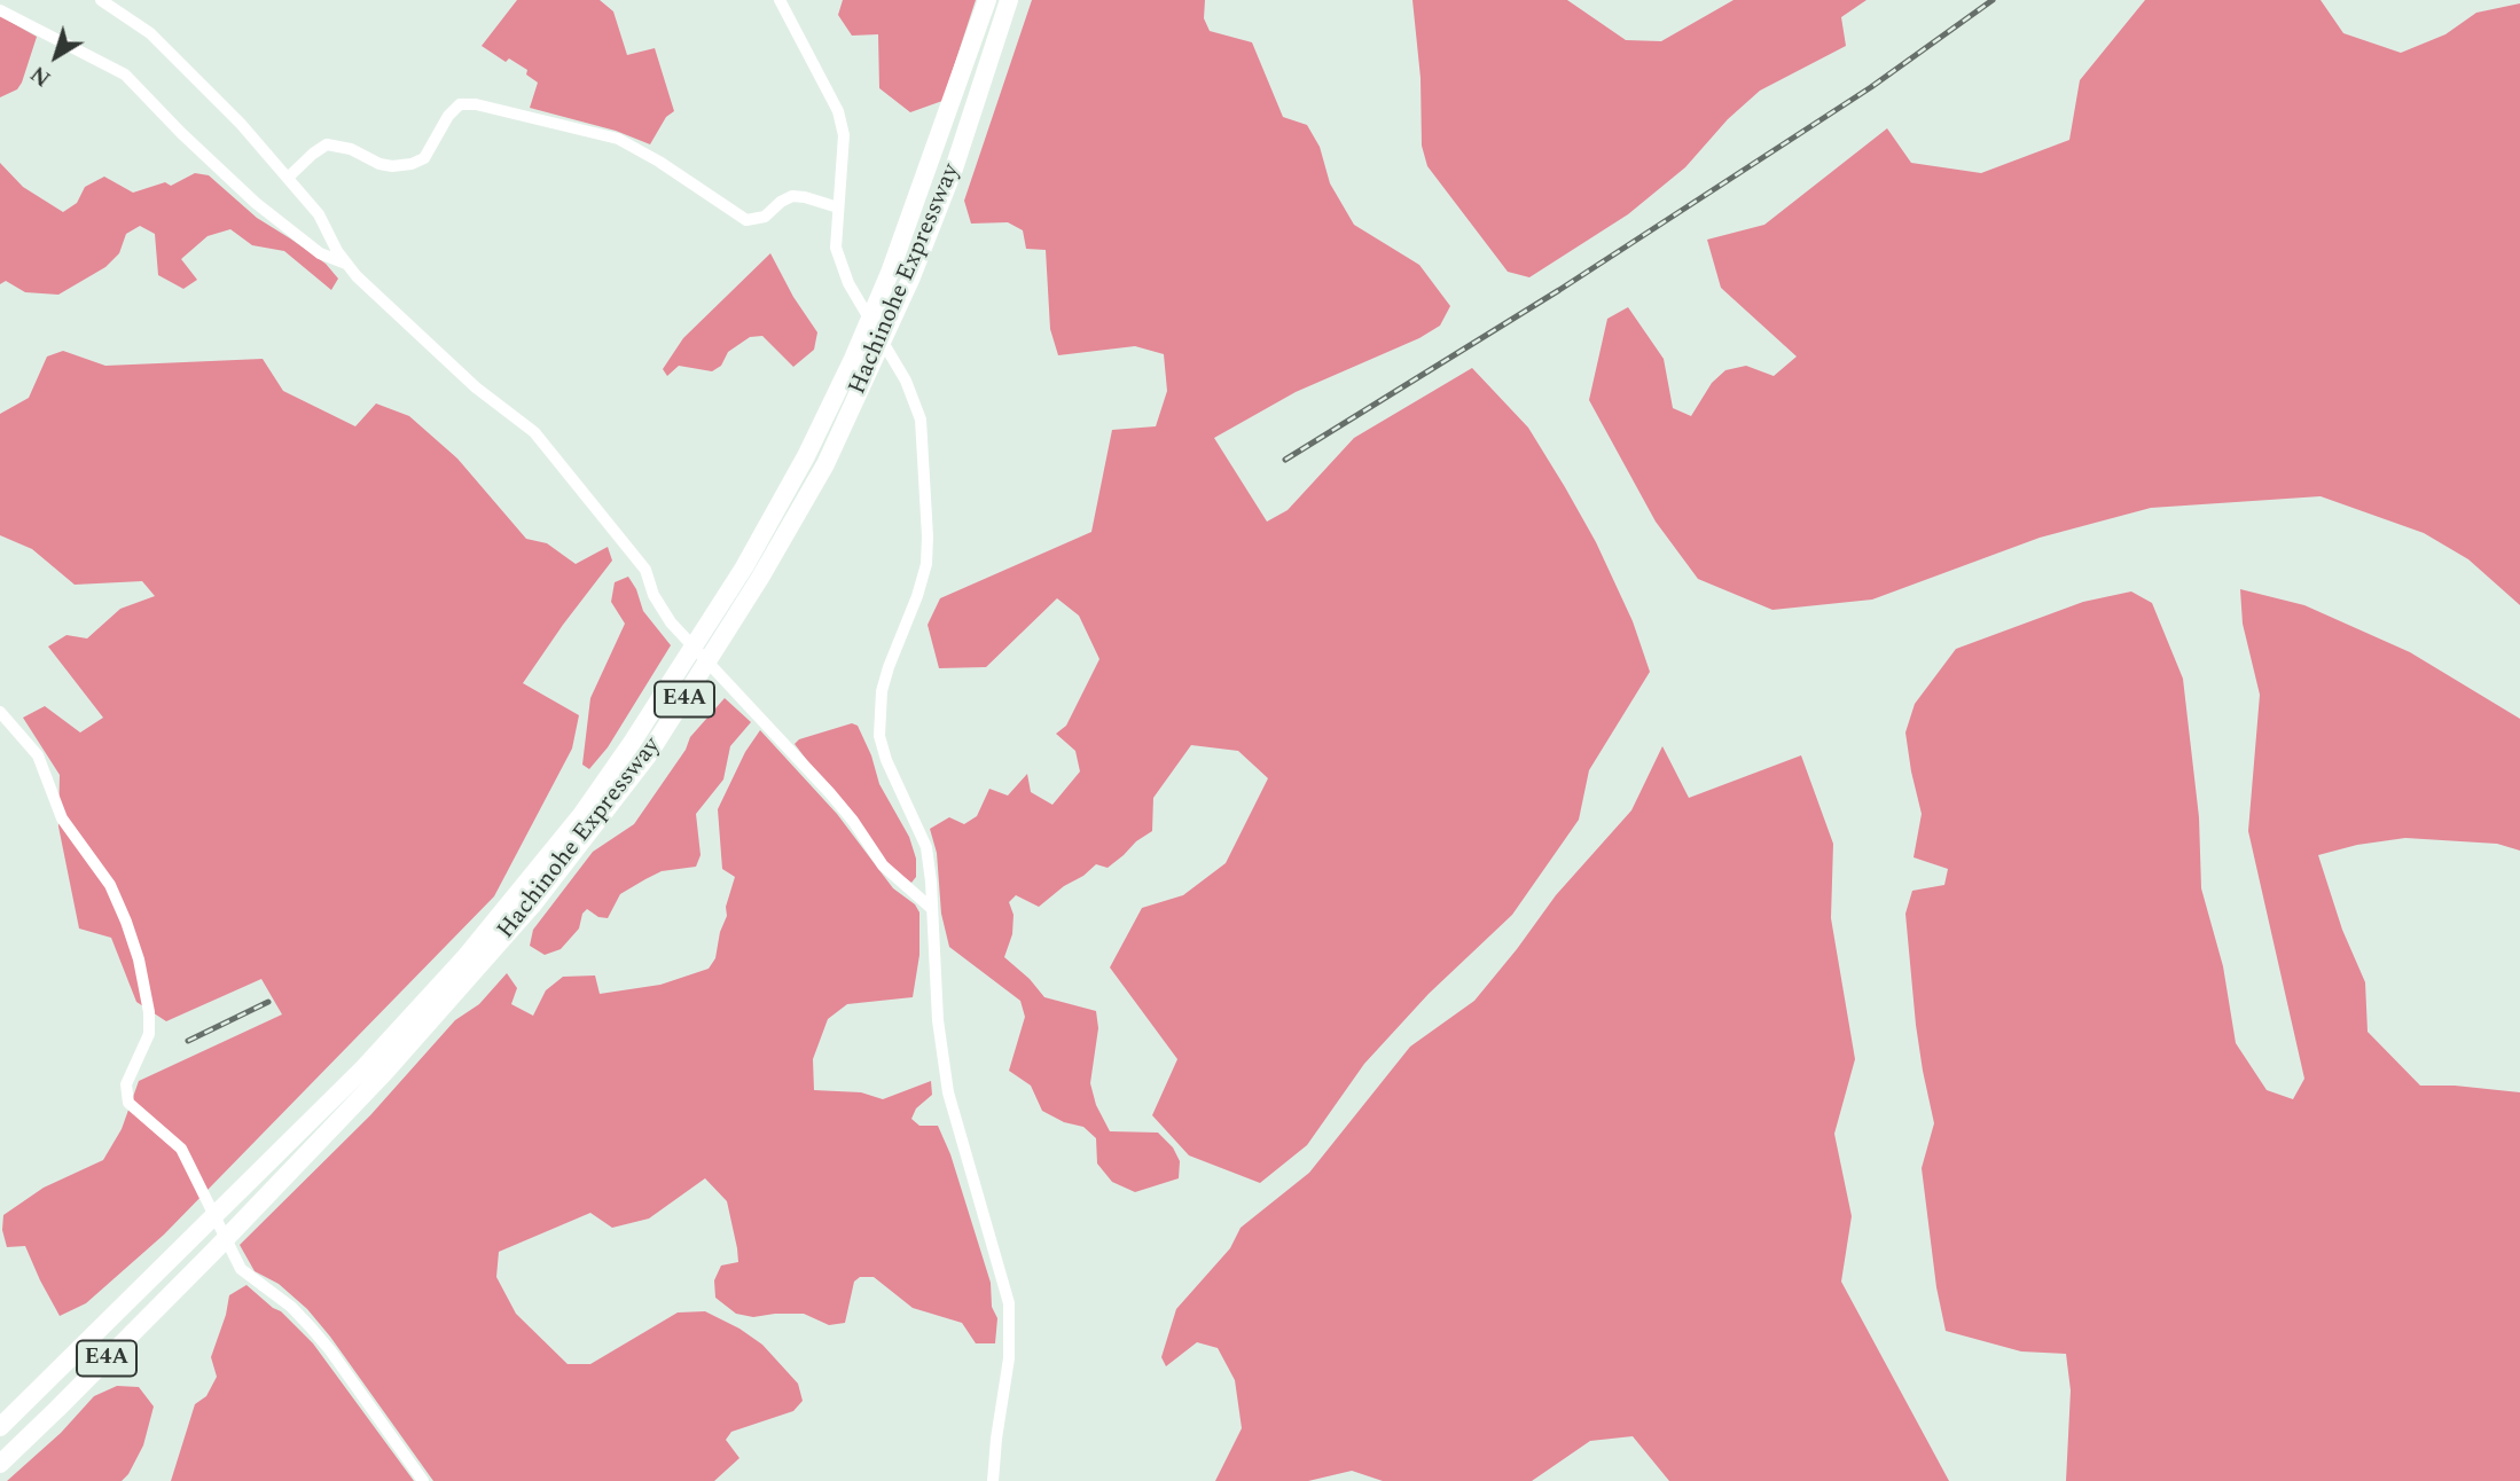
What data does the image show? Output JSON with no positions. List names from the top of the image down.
{
  "streets": {
    "highway": ["Hachinohe Expressway", "E4A"]
  },
  "north": "bottom left"
}
